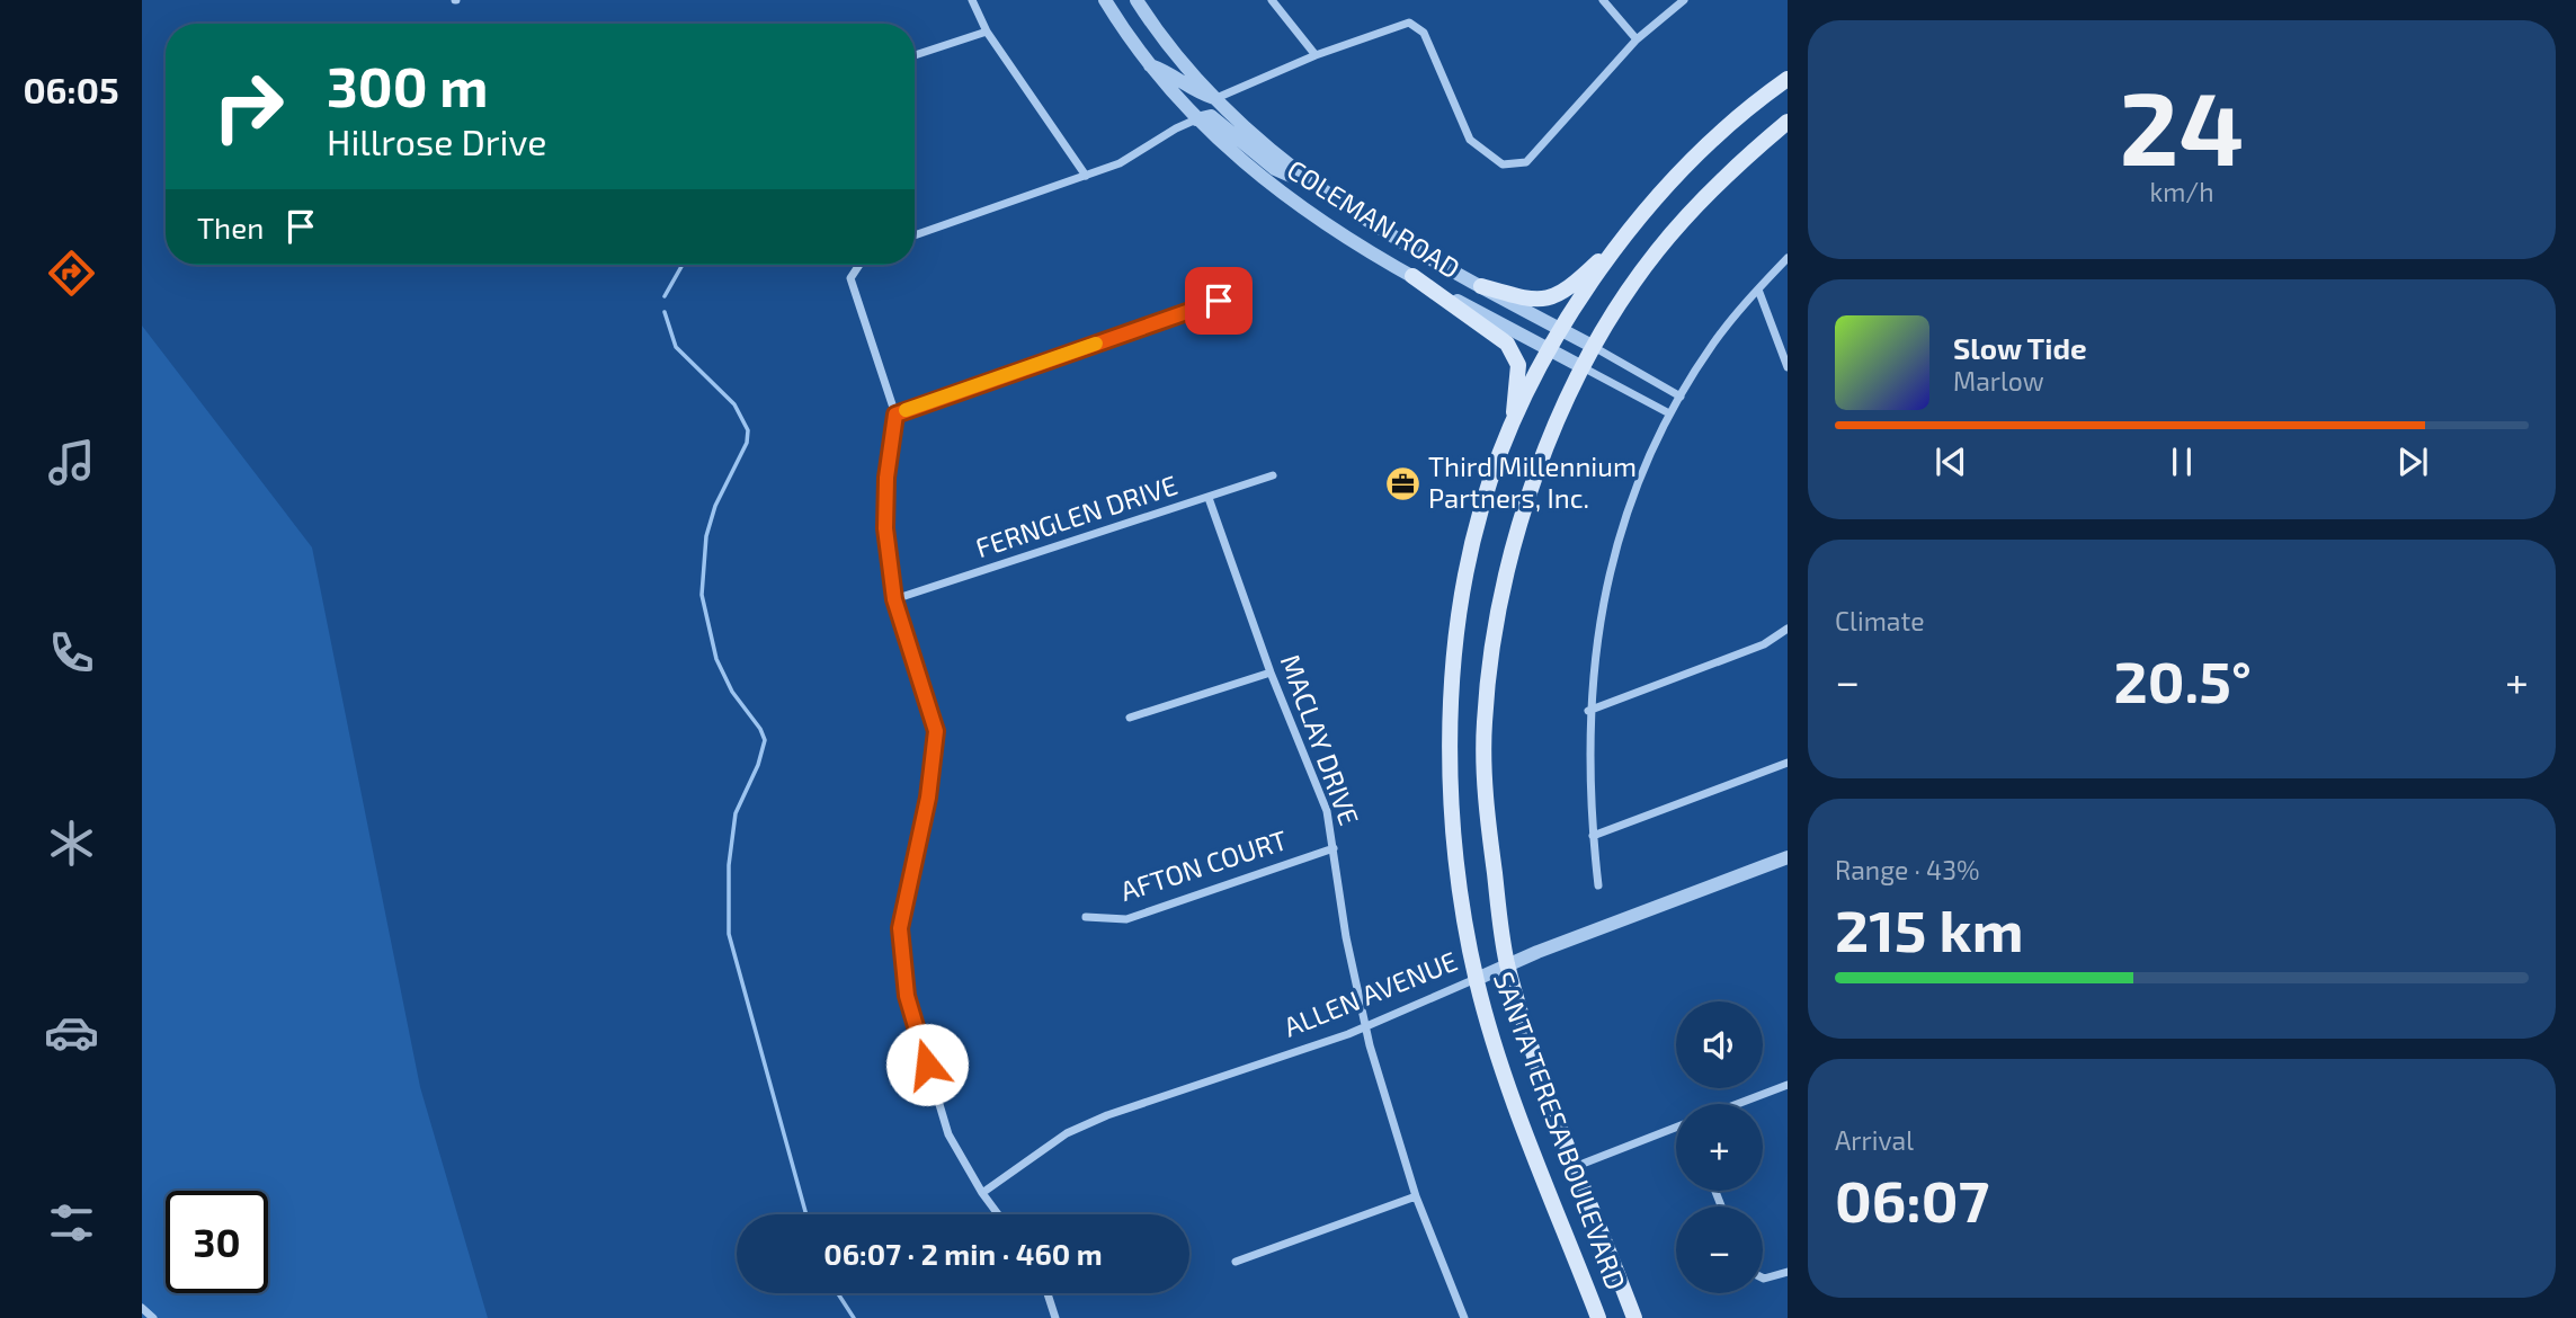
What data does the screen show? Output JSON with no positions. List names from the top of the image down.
{
  "streets": {
    "main road": ["SANTA TERESA BOULEVARD"],
    "street": [
      "COLEMAN ROAD",
      "FERNGLEN DRIVE",
      "MACLAY DRIVE",
      "AFTON COURT",
      "ALLEN AVENUE"
    ]
  },
  "crossings": [
    ["COLEMAN ROAD", "SANTA TERESA BOULEVARD"],
    ["FERNGLEN DRIVE", "MACLAY DRIVE"],
    ["MACLAY DRIVE", "AFTON COURT"],
    ["MACLAY DRIVE", "ALLEN AVENUE"],
    ["ALLEN AVENUE", "SANTA TERESA BOULEVARD"]
  ],
  "places": {
    "office": ["Third Millennium Partners, Inc."]
  },
  "page": {
    "tabs": "06:05",
    "tile": [
      ["24", "km/h"],
      "Climate",
      ["Range · 43%", "215 km"],
      ["Arrival", "06:07"]
    ],
    "turn": ["300 m", "Hillrose Drive"],
    "then": "Then",
    "song": ["Slow Tide", "Marlow"],
    "heat": ["−", "20.5°", "+"],
    "map_buttons": ["+", "−"],
    "limit": "30",
    "trip": "06:07 · 2 min · 460 m"
  }
}
